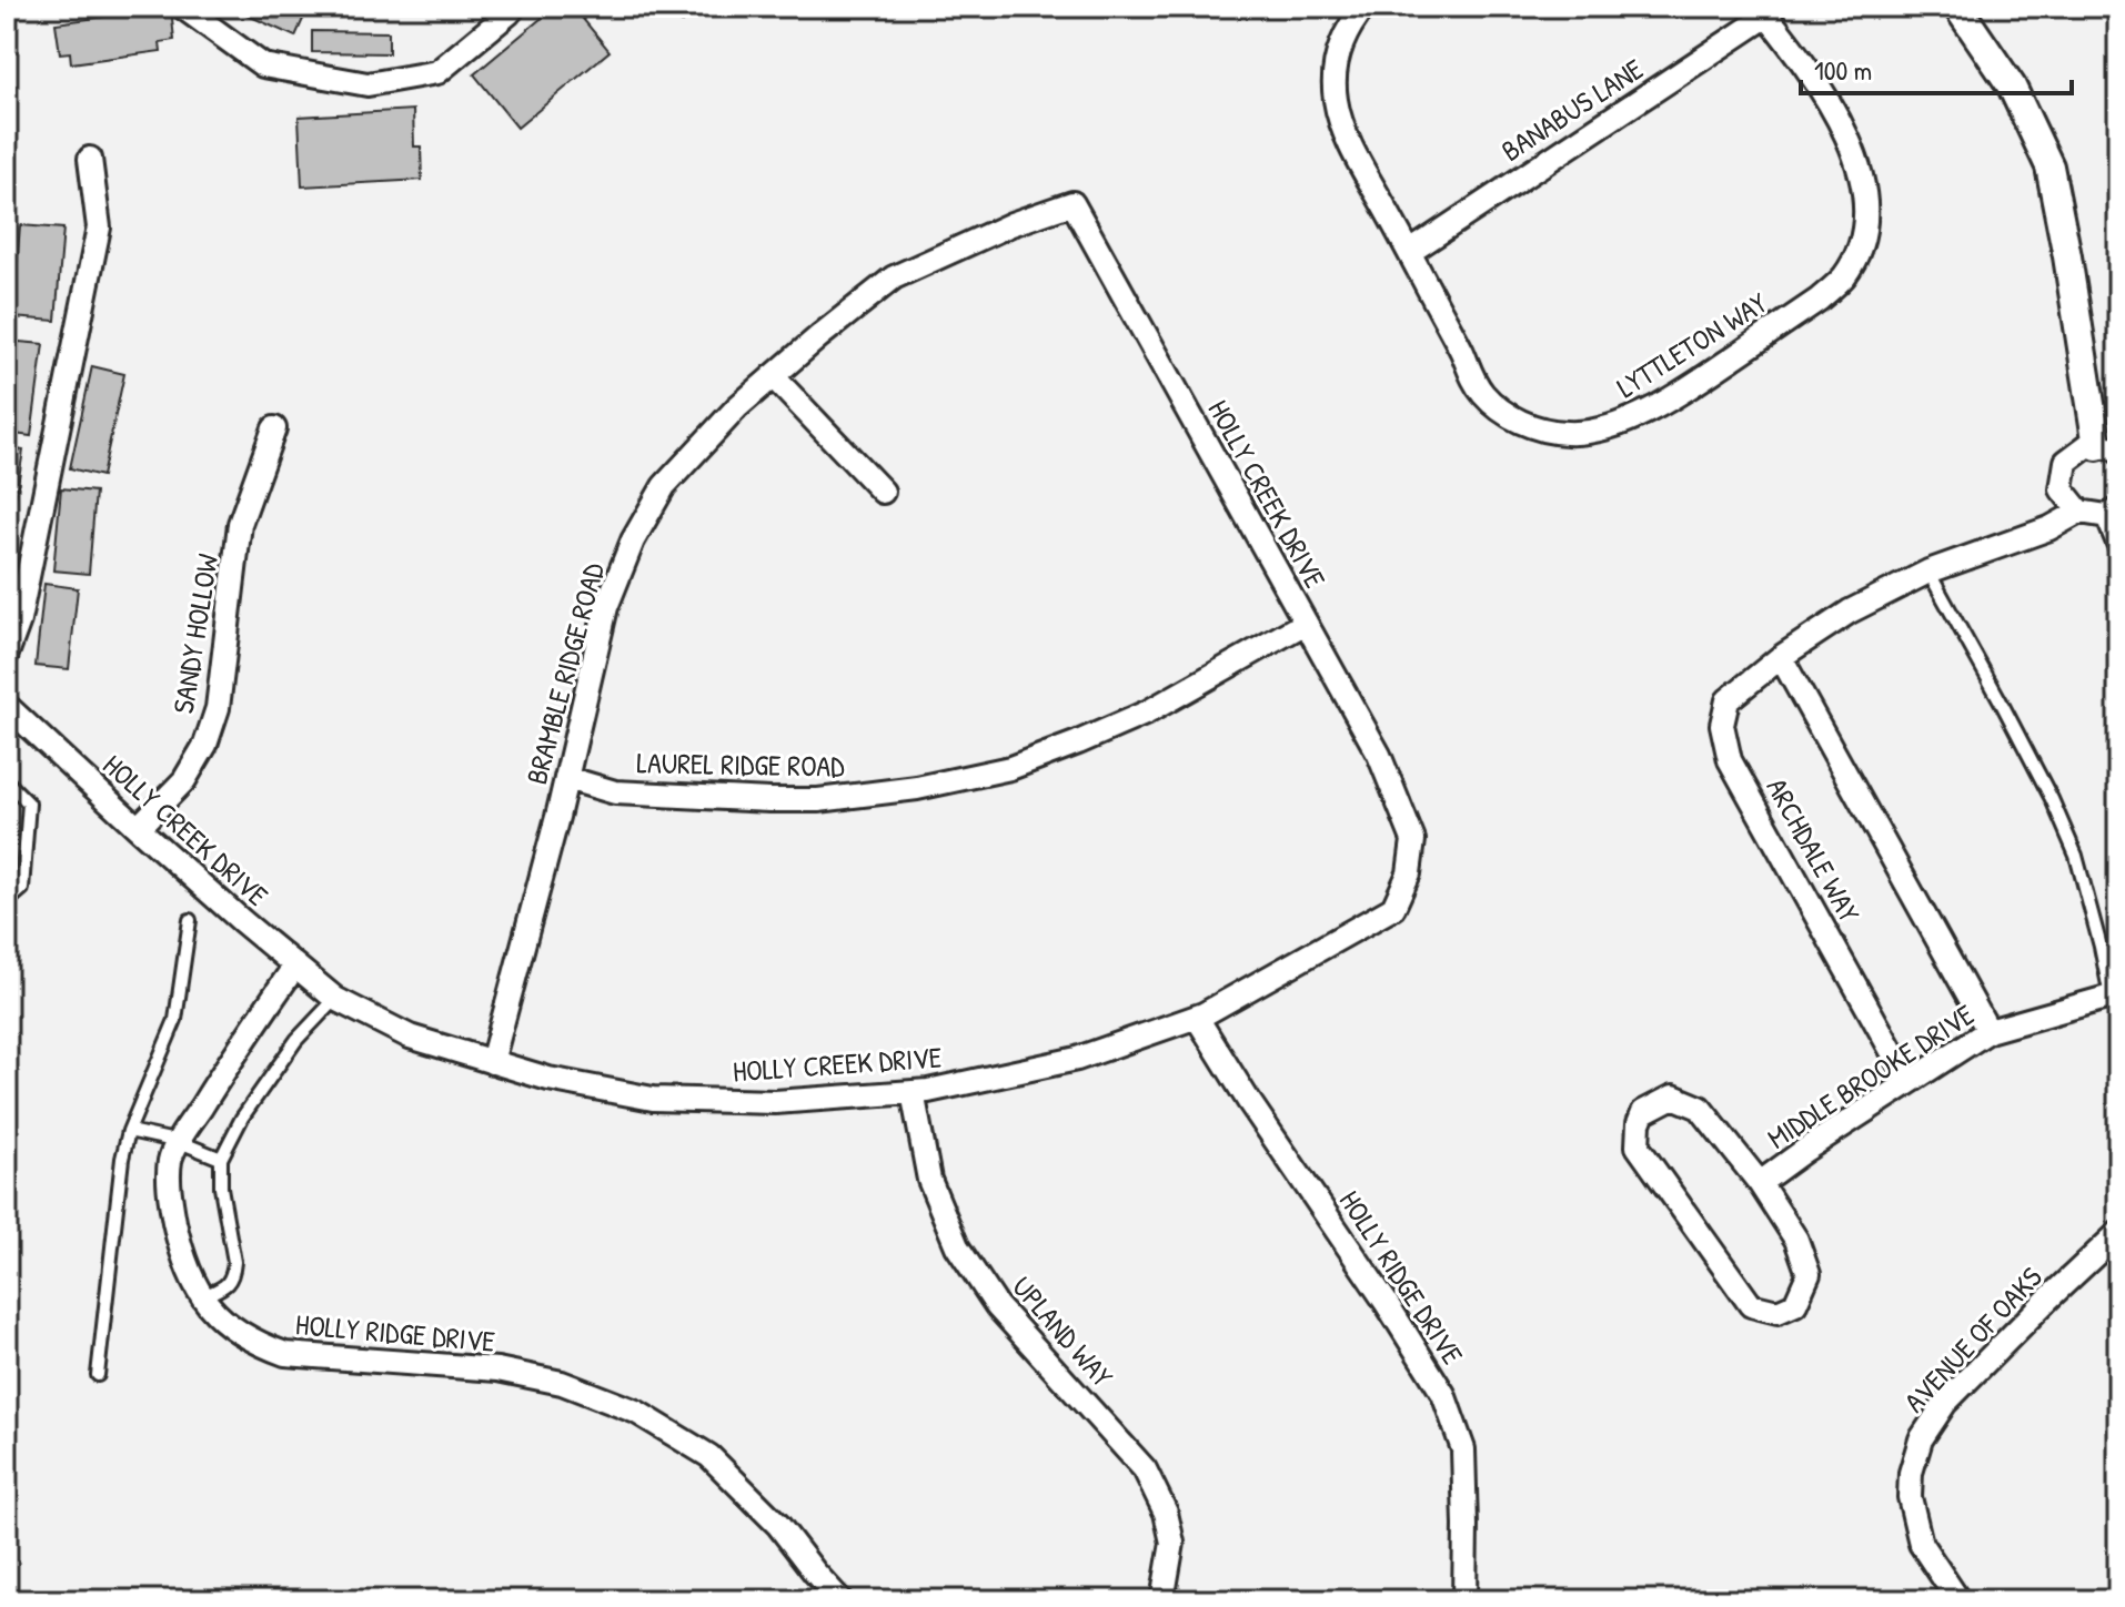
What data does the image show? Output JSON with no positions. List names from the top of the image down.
{
  "streets": {
    "street": [
      "BANABUS LANE",
      "LYTTLETON WAY",
      "HOLLY CREEK DRIVE",
      "SANDY HOLLOW",
      "BRAMBLE RIDGE ROAD",
      "LAUREL RIDGE ROAD",
      "ARCHDALE WAY",
      "MIDDLE BROOKE DRIVE",
      "HOLLY RIDGE DRIVE",
      "UPLAND WAY",
      "AVENUE OF OAKS"
    ]
  },
  "crossings": [
    ["BANABUS LANE", "LYTTLETON WAY"],
    ["HOLLY CREEK DRIVE", "SANDY HOLLOW"],
    ["HOLLY CREEK DRIVE", "BRAMBLE RIDGE ROAD"],
    ["HOLLY CREEK DRIVE", "LAUREL RIDGE ROAD"],
    ["HOLLY CREEK DRIVE", "HOLLY RIDGE DRIVE"],
    ["HOLLY CREEK DRIVE", "UPLAND WAY"],
    ["BRAMBLE RIDGE ROAD", "LAUREL RIDGE ROAD"],
    ["ARCHDALE WAY", "MIDDLE BROOKE DRIVE"]
  ],
  "scale_bar": "100 m"
}
